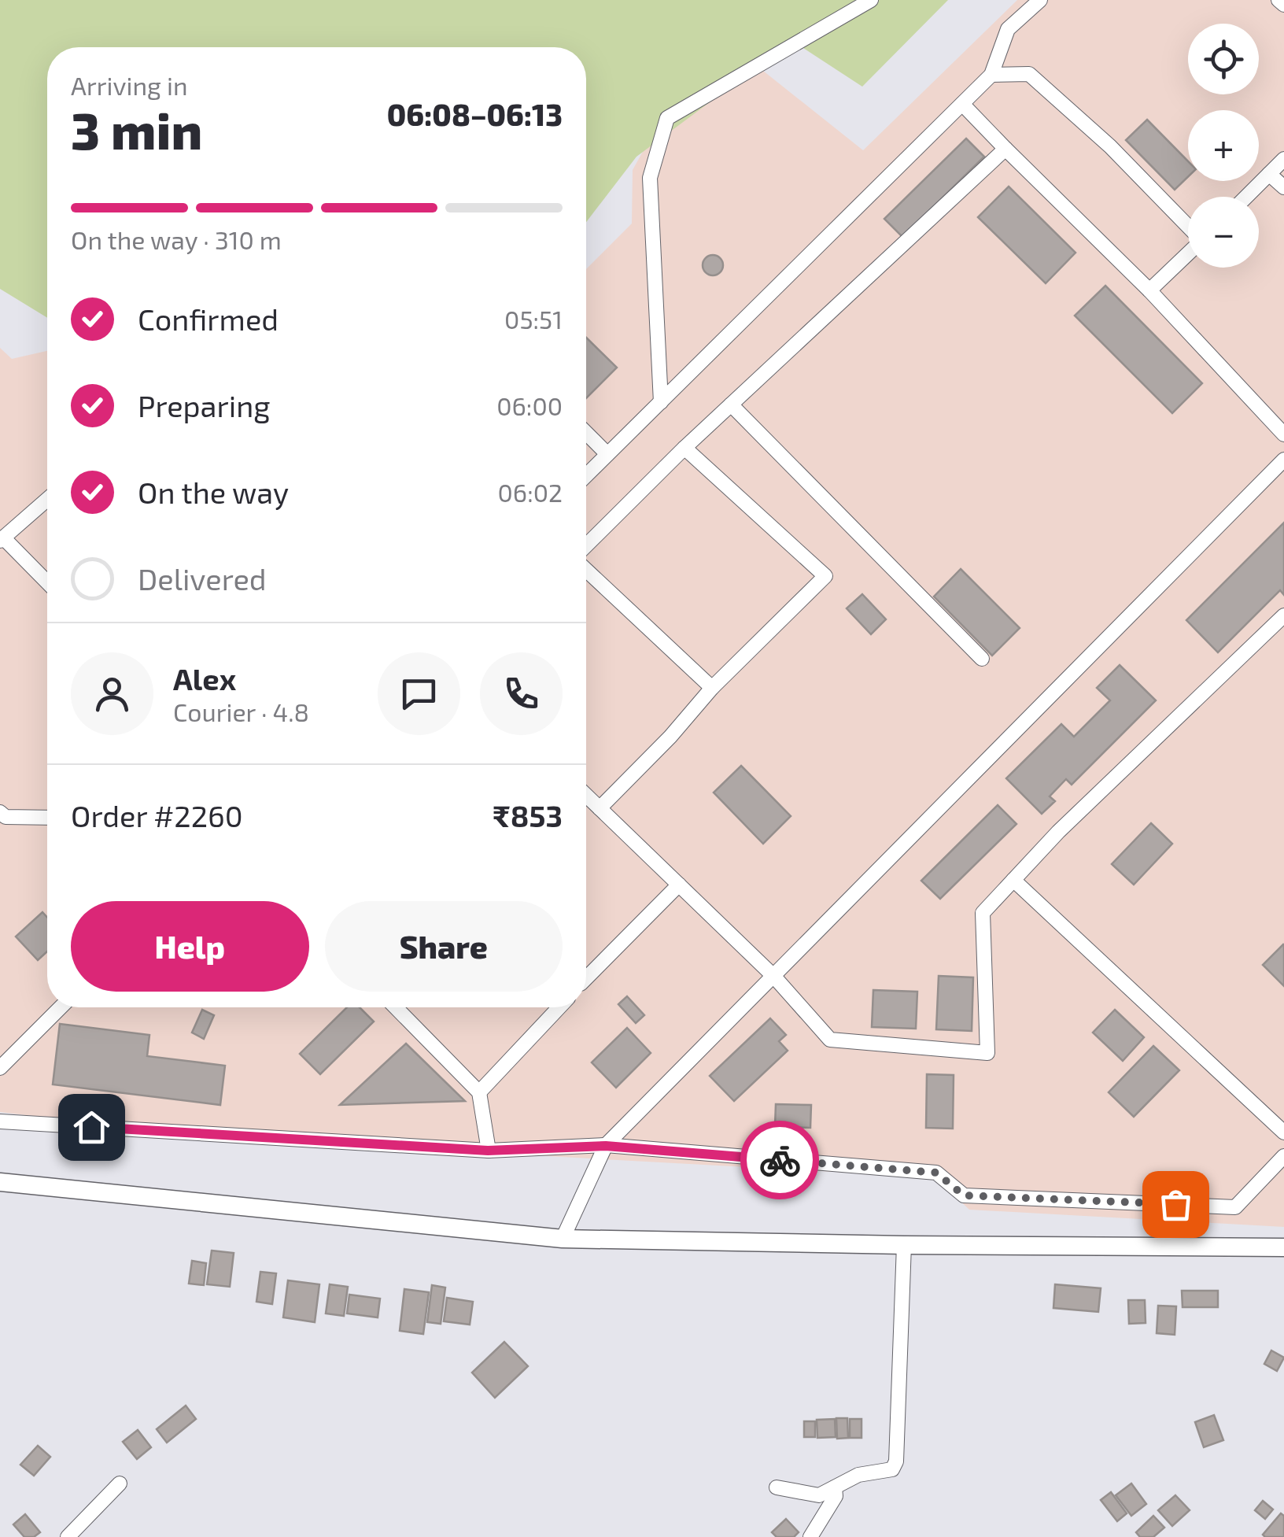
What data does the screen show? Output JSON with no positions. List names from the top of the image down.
{
  "page": {
    "map_buttons": ["+", "−"],
    "heading": ["3 min", "Arriving in", "06:08–06:13"],
    "panel": [
      "Alex",
      "Courier · 4.8",
      "Order #2260",
      "₹853"
    ],
    "bar": "On the way · 310 m",
    "list": [
      ["Confirmed", "05:51"],
      ["Preparing", "06:00"],
      ["On the way", "06:02"],
      "Delivered"
    ],
    "buttons": ["Help", "Share"]
  }
}
